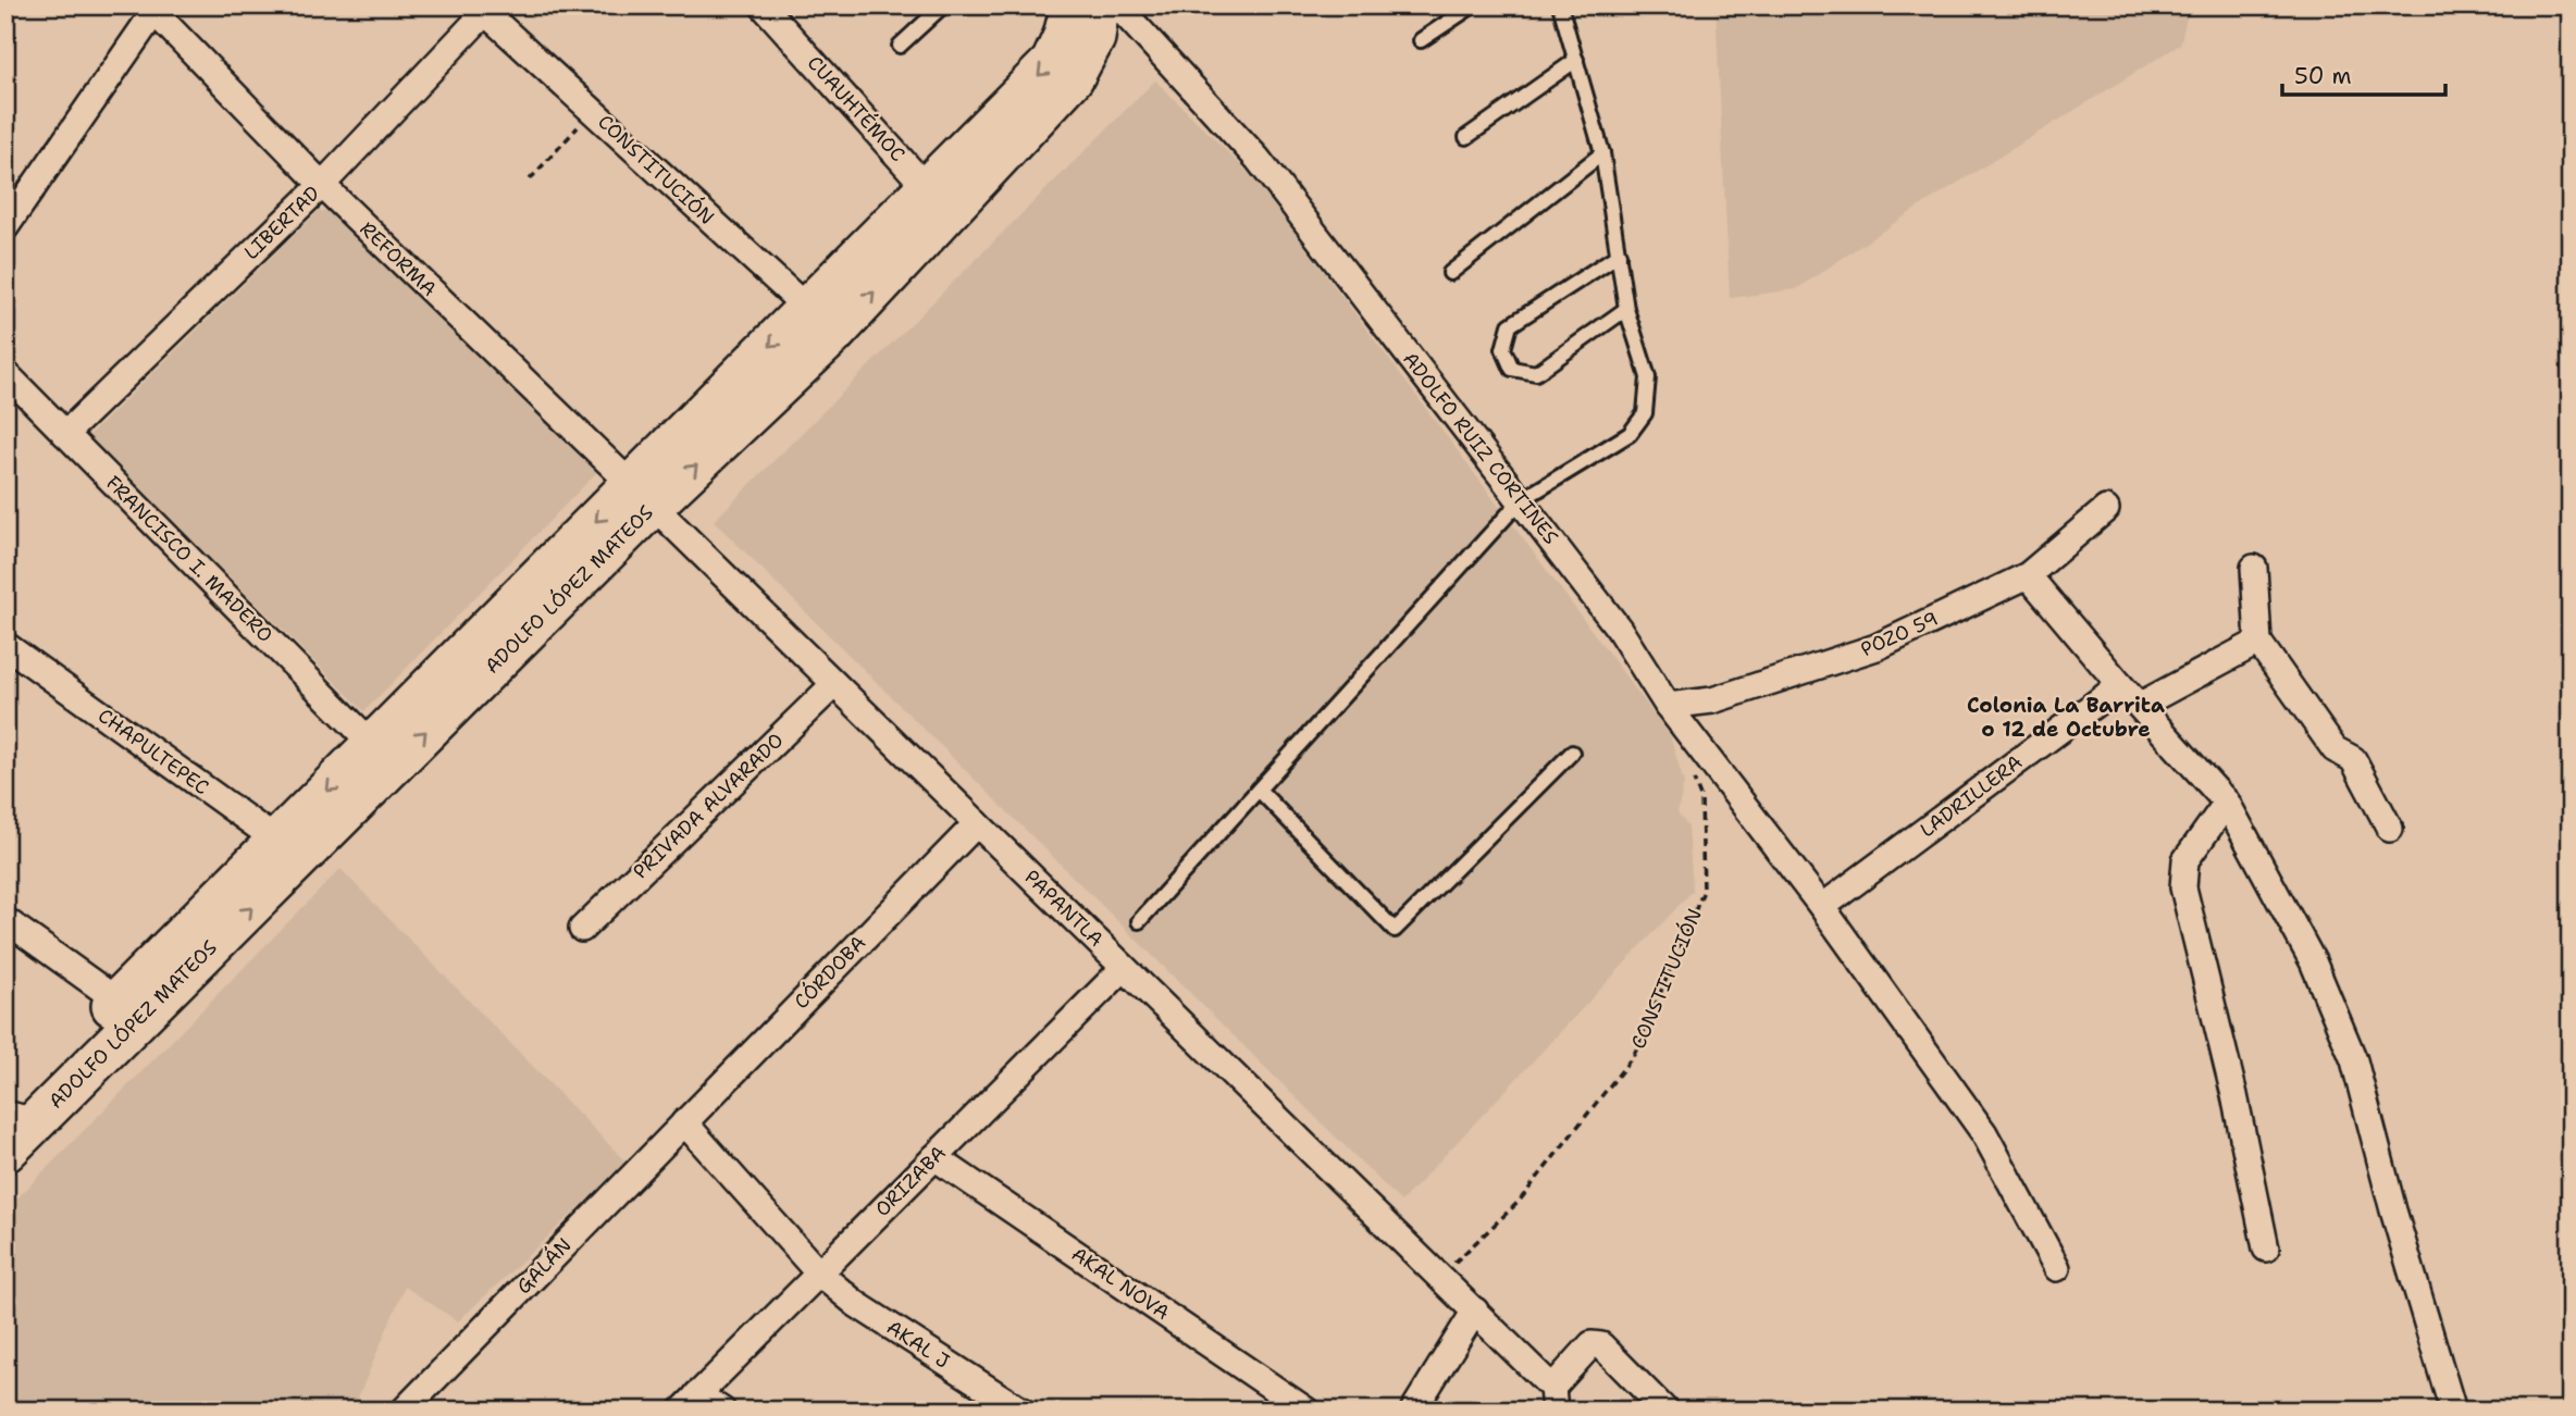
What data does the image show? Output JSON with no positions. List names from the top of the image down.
{
  "streets": {
    "main road": ["ADOLFO LÓPEZ MATEOS"],
    "street": [
      "CUAUHTÉMOC",
      "CONSTITUCIÓN",
      "LIBERTAD",
      "REFORMA",
      "ADOLFO RUIZ CORTINES",
      "FRANCISCO I. MADERO",
      "POZO 59",
      "CHAPULTEPEC",
      "LADRILLERA",
      "PRIVADA ALVARADO",
      "PAPANTLA",
      "CÓRDOBA",
      "ORIZABA",
      "GALÁN",
      "AKAL NOVA",
      "AKAL J"
    ]
  },
  "crossings": [
    ["CUAUHTÉMOC", "ADOLFO LÓPEZ MATEOS"],
    ["CONSTITUCIÓN", "LIBERTAD"],
    ["CONSTITUCIÓN", "ADOLFO LÓPEZ MATEOS"],
    ["CONSTITUCIÓN", "PAPANTLA"],
    ["LIBERTAD", "REFORMA"],
    ["LIBERTAD", "FRANCISCO I. MADERO"],
    ["REFORMA", "ADOLFO LÓPEZ MATEOS"],
    ["REFORMA", "PAPANTLA"],
    ["ADOLFO RUIZ CORTINES", "ADOLFO LÓPEZ MATEOS"],
    ["ADOLFO RUIZ CORTINES", "POZO 59"],
    ["ADOLFO RUIZ CORTINES", "LADRILLERA"],
    ["FRANCISCO I. MADERO", "ADOLFO LÓPEZ MATEOS"],
    ["ADOLFO LÓPEZ MATEOS", "CHAPULTEPEC"],
    ["ADOLFO LÓPEZ MATEOS", "PAPANTLA"],
    ["PRIVADA ALVARADO", "PAPANTLA"],
    ["PAPANTLA", "CÓRDOBA"],
    ["PAPANTLA", "ORIZABA"],
    ["CÓRDOBA", "GALÁN"],
    ["CÓRDOBA", "AKAL J"],
    ["ORIZABA", "AKAL NOVA"],
    ["ORIZABA", "AKAL J"],
    ["GALÁN", "AKAL J"]
  ],
  "districts": ["Colonia La Barrita o 12 de Octubre"],
  "scale_bar": "50 m"
}
